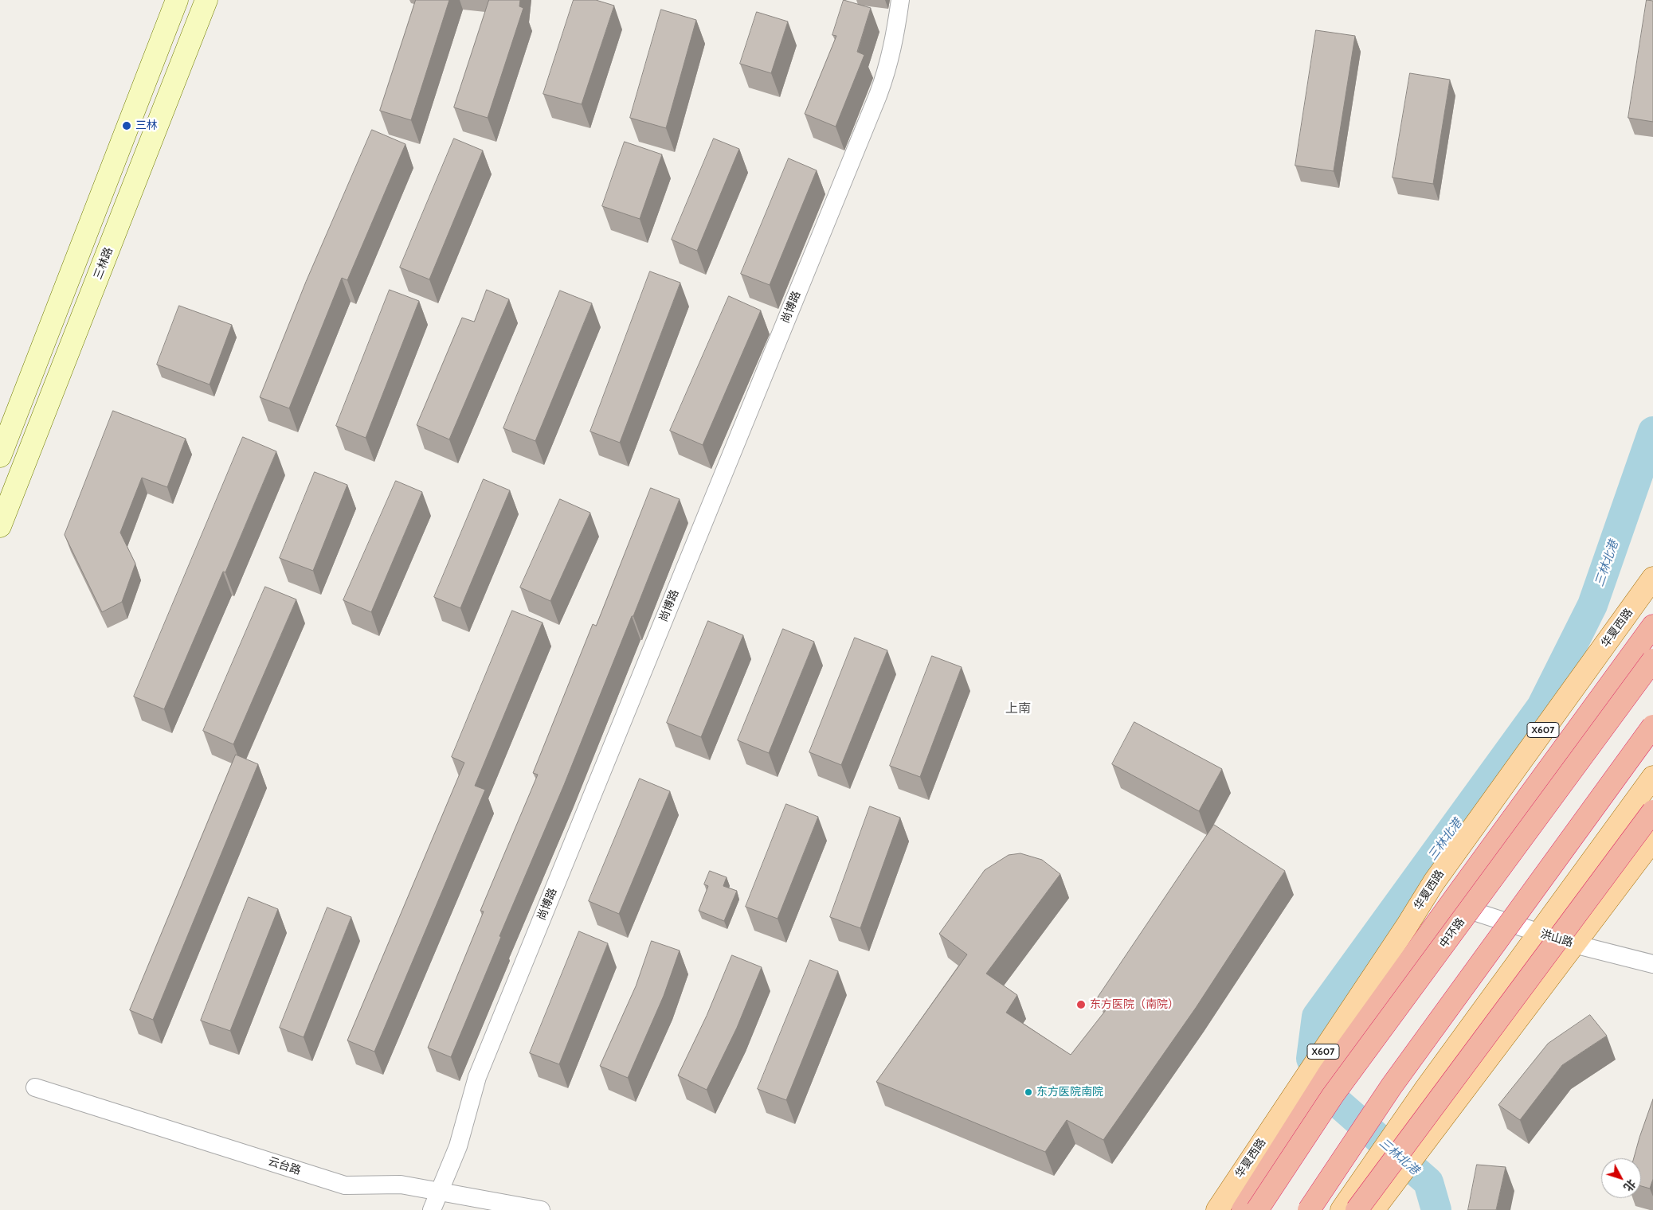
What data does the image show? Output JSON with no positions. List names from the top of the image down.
{
  "streets": {
    "highway": ["中环路"],
    "main road": ["三林路", "华夏西路", "X607"],
    "street": ["尚博路", "洪山路", "云台路"]
  },
  "crossings": [
    ["尚博路", "云台路"],
    ["华夏西路", "洪山路"]
  ],
  "districts": ["上南"],
  "water": ["三林北港"],
  "places": ["三林", "东方医院（南院）", "东方医院南院"],
  "north": "bottom right"
}
